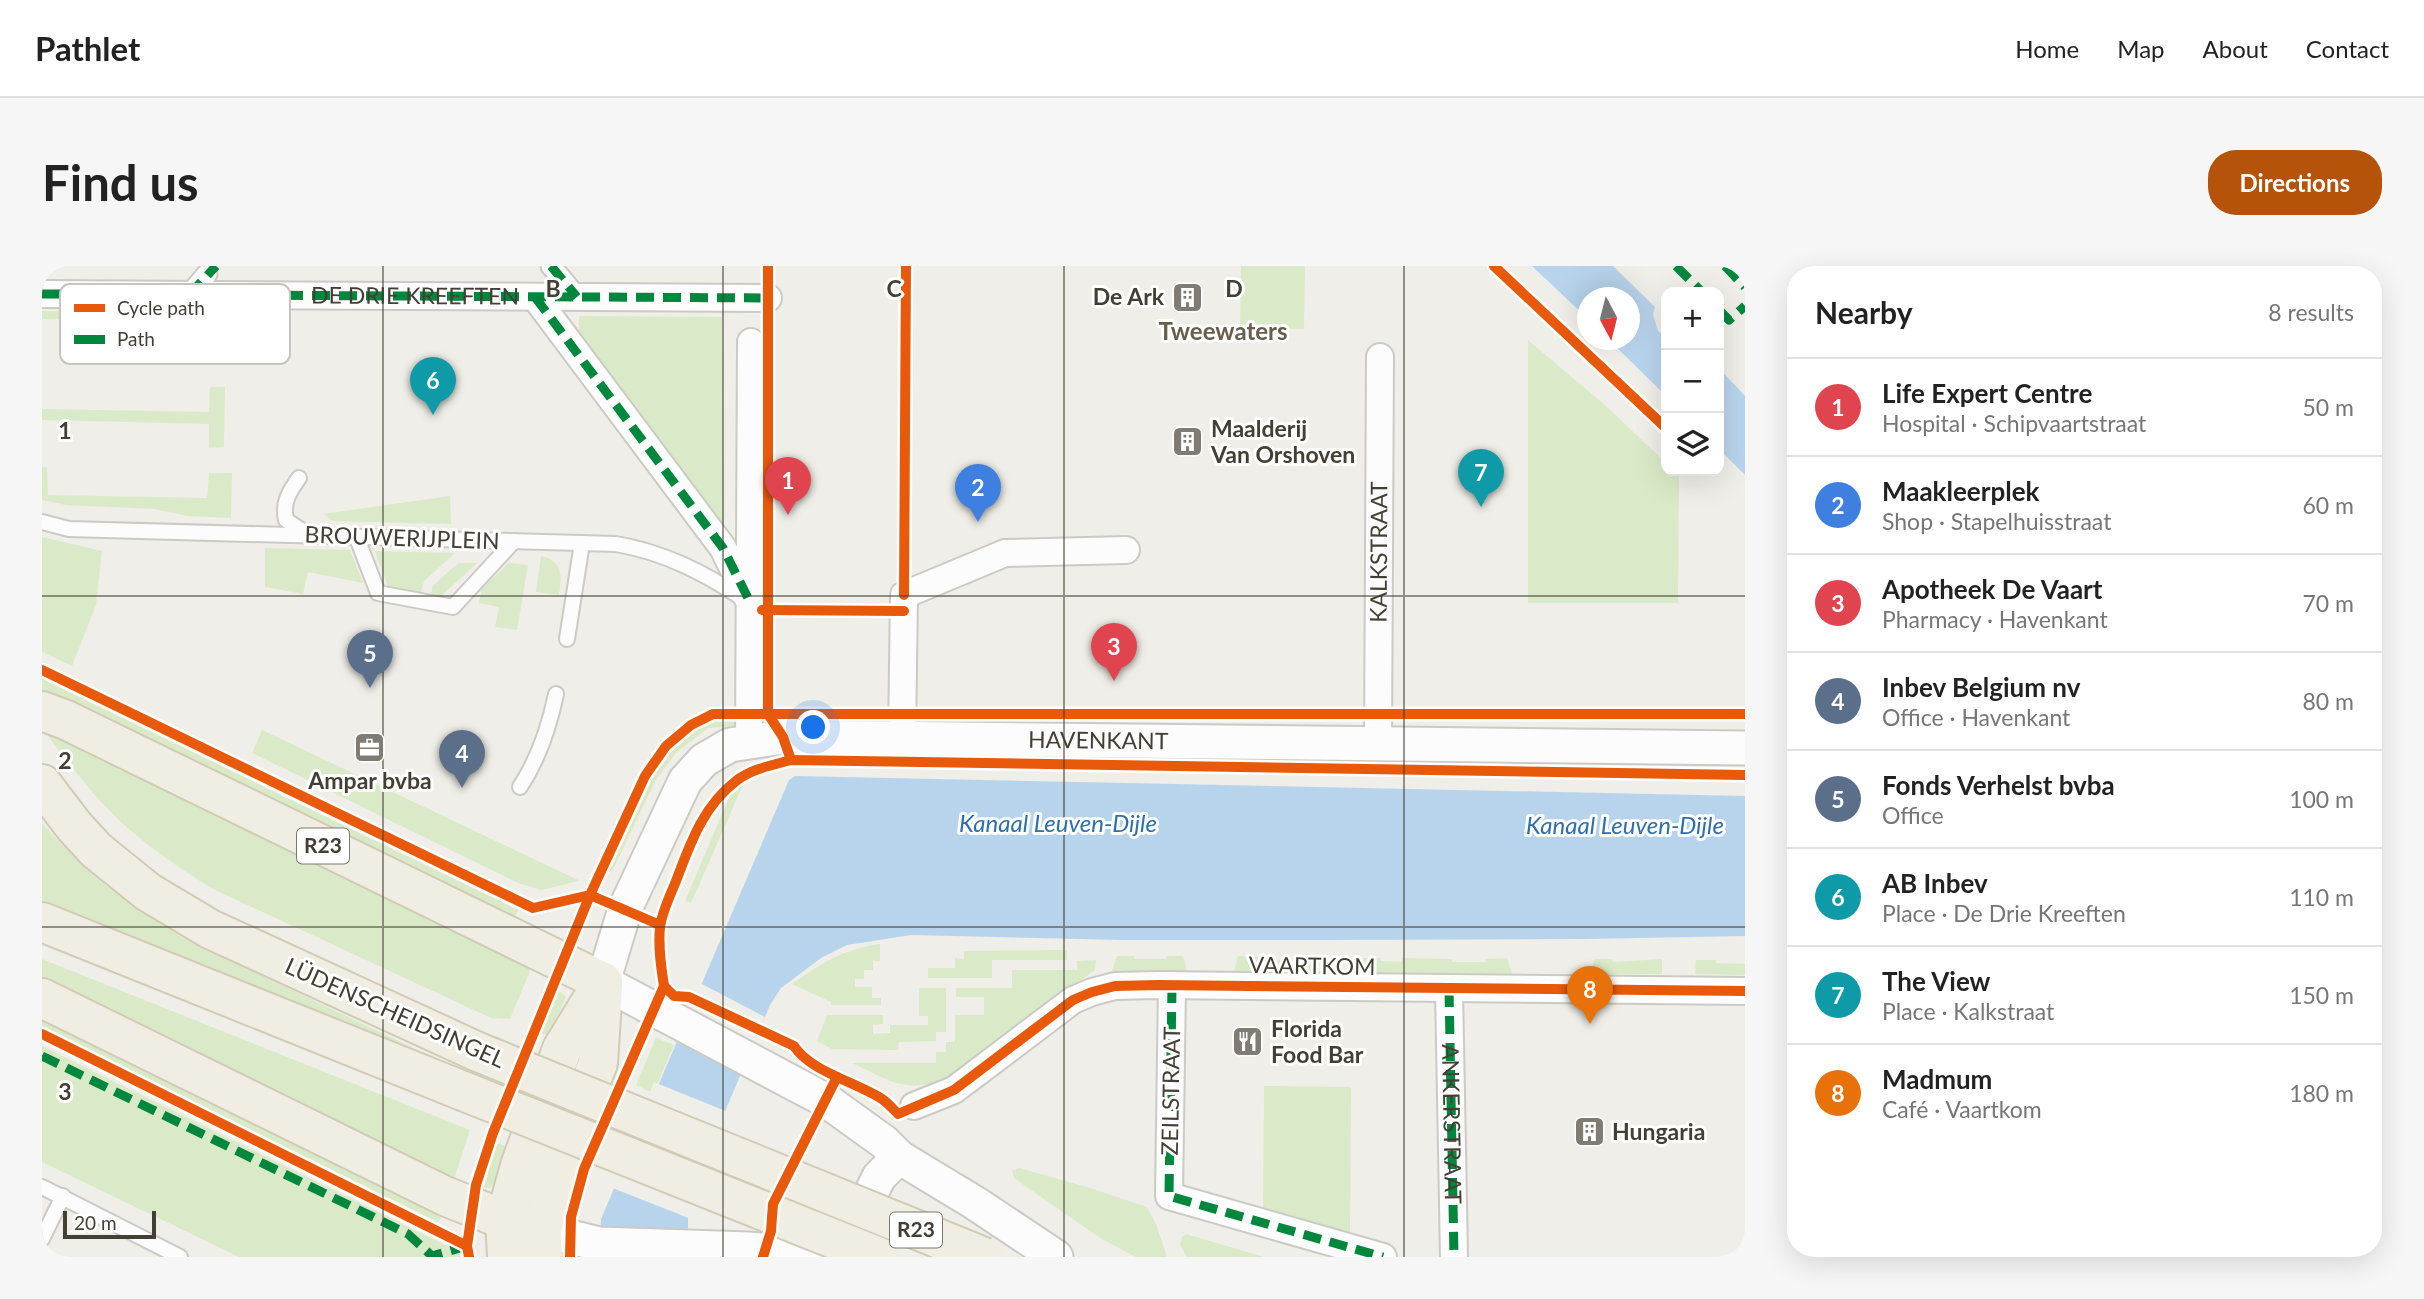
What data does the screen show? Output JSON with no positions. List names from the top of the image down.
{
  "streets": {
    "main road": ["R23", "LÜDENSCHEIDSINGEL"],
    "street": [
      "DE DRIE KREEFTEN",
      "KALKSTRAAT",
      "HAVENKANT",
      "VAARTKOM",
      "ZEILSTRAAT",
      "ANKERSTRAAT"
    ],
    "lane": ["BROUWERIJPLEIN"]
  },
  "crossings": [
    ["DE DRIE KREEFTEN", "BROUWERIJPLEIN"],
    ["KALKSTRAAT", "HAVENKANT"],
    ["HAVENKANT", "R23"],
    ["VAARTKOM", "ZEILSTRAAT"],
    ["VAARTKOM", "ANKERSTRAAT"]
  ],
  "districts": ["Tweewaters"],
  "water": ["Kanaal Leuven-Dijle"],
  "places": {
    "building": ["De Ark", "Maalderij Van Orshoven", "Hungaria"],
    "office": ["Ampar bvba"],
    "restaurant": ["Florida Food Bar"]
  },
  "legend": ["Cycle path", "Path"],
  "scale_bar": "20 m",
  "north": "bottom",
  "page": {
    "header": "Pathlet",
    "nav": [
      "Home",
      "Map",
      "About",
      "Contact"
    ],
    "buttons": "Directions",
    "title": "Find us",
    "heading": ["Nearby", "8 results"],
    "map_buttons": ["+", "−"],
    "pins": [
      "6",
      "7",
      "1",
      "2",
      "3",
      "5",
      "4",
      "8"
    ],
    "list": [
      {
        "mark": "1",
        "name": "Life Expert Centre",
        "note": "Hospital · Schipvaartstraat",
        "value": "50 m"
      },
      {
        "mark": "2",
        "name": "Maakleerplek",
        "note": "Shop · Stapelhuisstraat",
        "value": "60 m"
      },
      {
        "mark": "3",
        "name": "Apotheek De Vaart",
        "note": "Pharmacy · Havenkant",
        "value": "70 m"
      },
      {
        "mark": "4",
        "name": "Inbev Belgium nv",
        "note": "Office · Havenkant",
        "value": "80 m"
      },
      {
        "mark": "5",
        "name": "Fonds Verhelst bvba",
        "note": "Office",
        "value": "100 m"
      },
      {
        "mark": "6",
        "name": "AB Inbev",
        "note": "Place · De Drie Kreeften",
        "value": "110 m"
      },
      {
        "mark": "7",
        "name": "The View",
        "note": "Place · Kalkstraat",
        "value": "150 m"
      },
      {
        "mark": "8",
        "name": "Madmum",
        "note": "Café · Vaartkom",
        "value": "180 m"
      }
    ],
    "scale": "20 m"
  },
  "grid": {
    "columns": ["B", "C", "D"],
    "rows": ["1", "2", "3"]
  }
}
